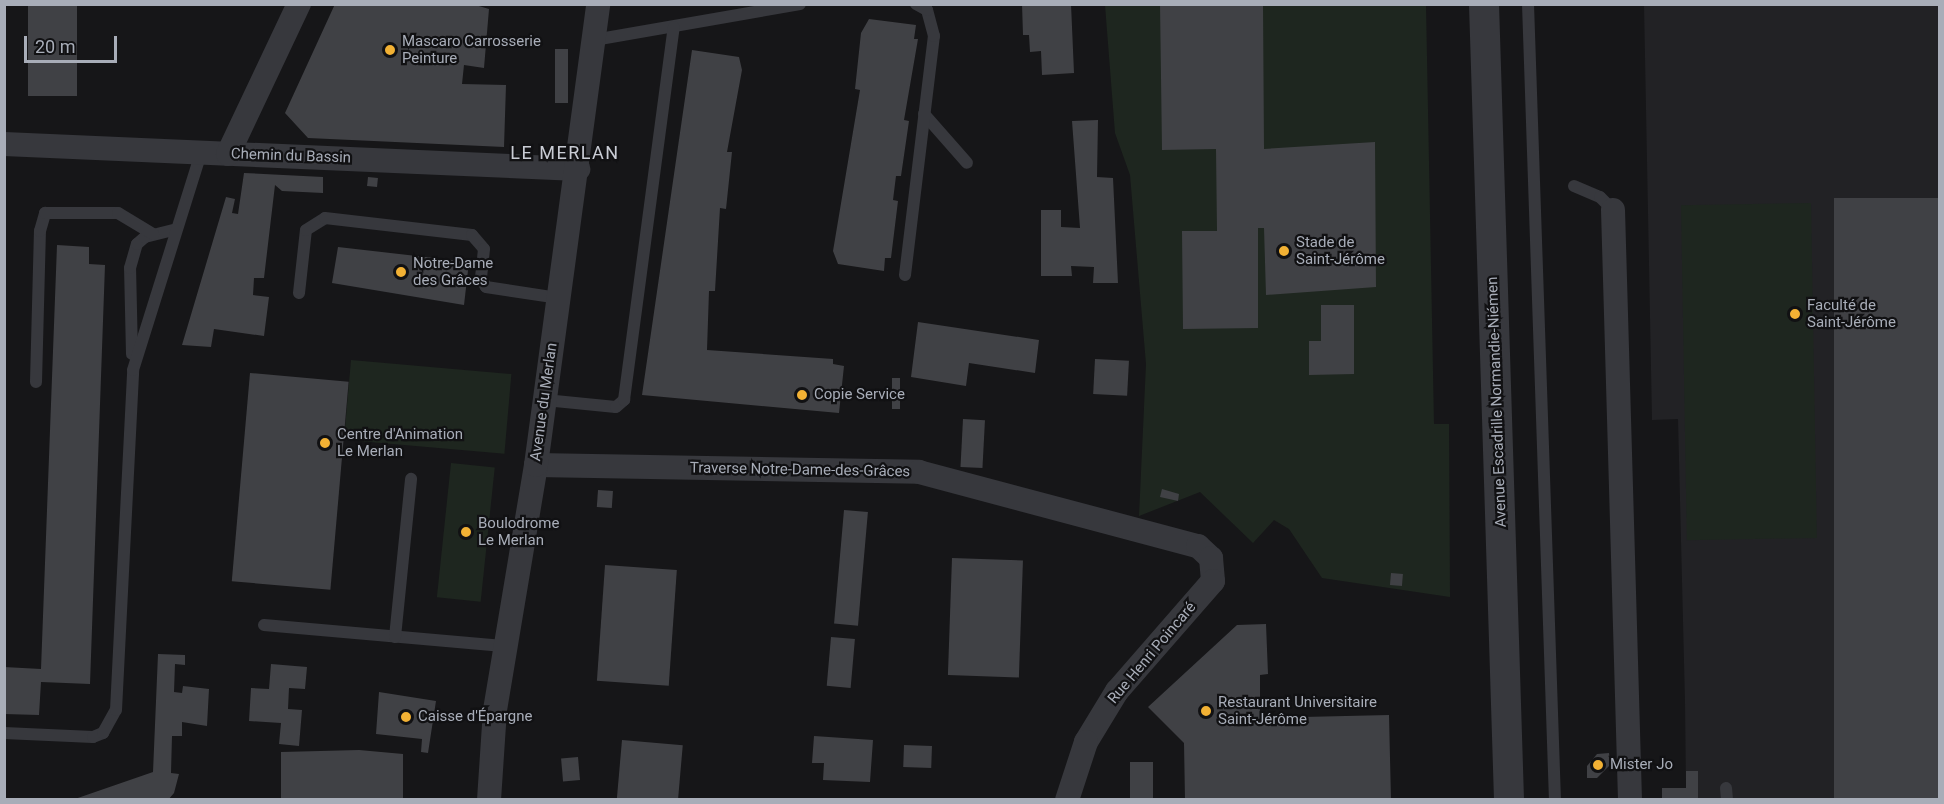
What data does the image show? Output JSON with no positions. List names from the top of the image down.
{
  "streets": {
    "street": [
      "Chemin du Bassin",
      "Avenue du Merlan",
      "Avenue Escadrille Normandie-Niémen",
      "Traverse Notre-Dame-des-Grâces",
      "Rue Henri Poincaré"
    ]
  },
  "crossings": [
    ["Chemin du Bassin", "Avenue du Merlan"],
    ["Avenue du Merlan", "Traverse Notre-Dame-des-Grâces"],
    ["Traverse Notre-Dame-des-Grâces", "Rue Henri Poincaré"]
  ],
  "districts": ["LE MERLAN"],
  "places": [
    "Mascaro Carrosserie Peinture",
    "Stade de Saint-Jérôme",
    "Notre-Dame des Grâces",
    "Faculté de Saint-Jérôme",
    "Copie Service",
    "Centre d'Animation Le Merlan",
    "Boulodrome Le Merlan",
    "Restaurant Universitaire Saint-Jérôme",
    "Caisse d'Épargne",
    "Mister Jo"
  ],
  "scale_bar": "20 m"
}
